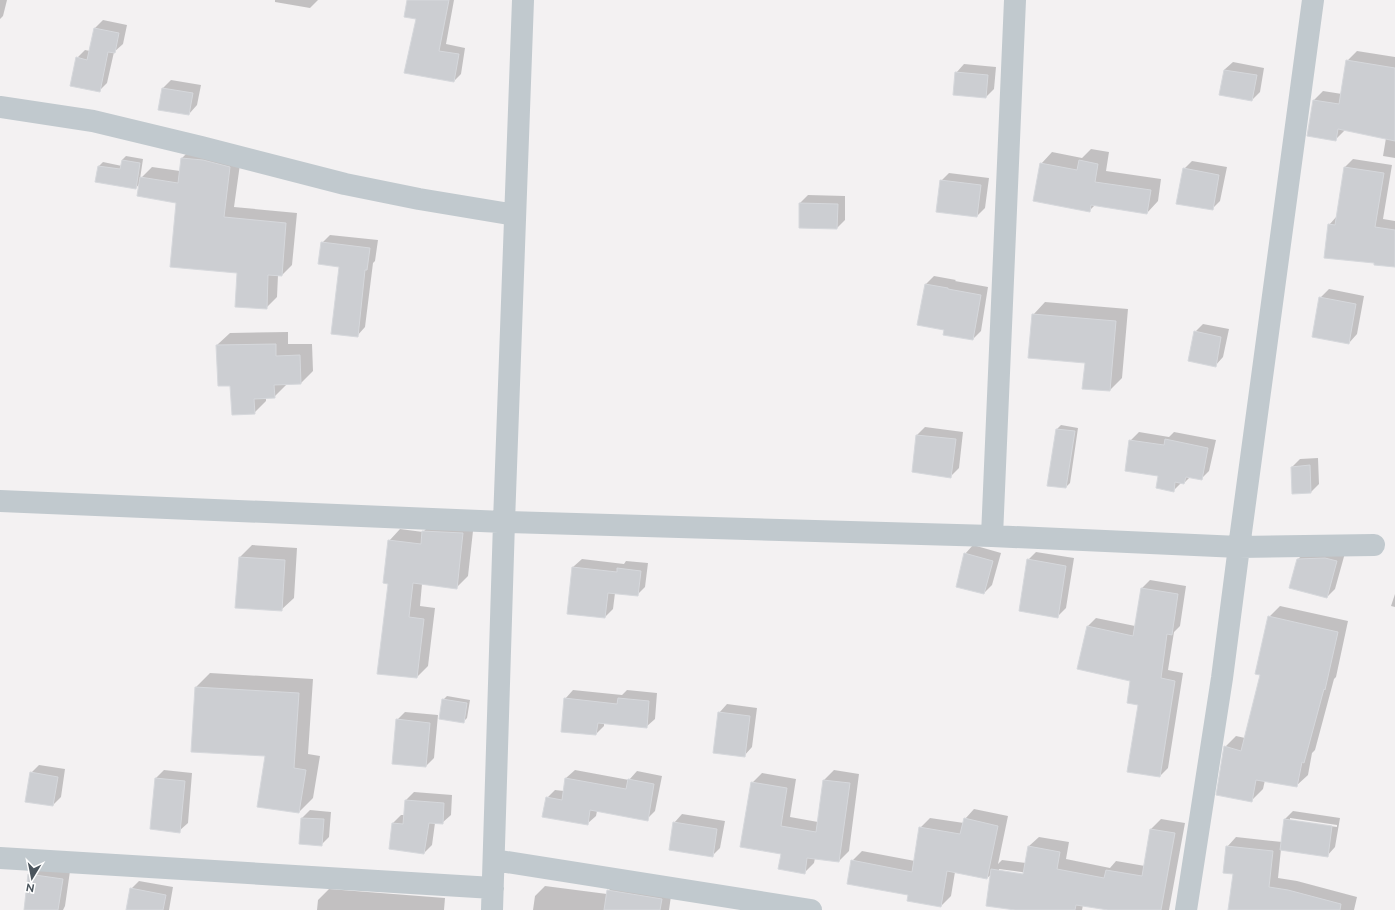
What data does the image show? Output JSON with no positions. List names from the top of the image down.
{
  "north": "bottom"
}
